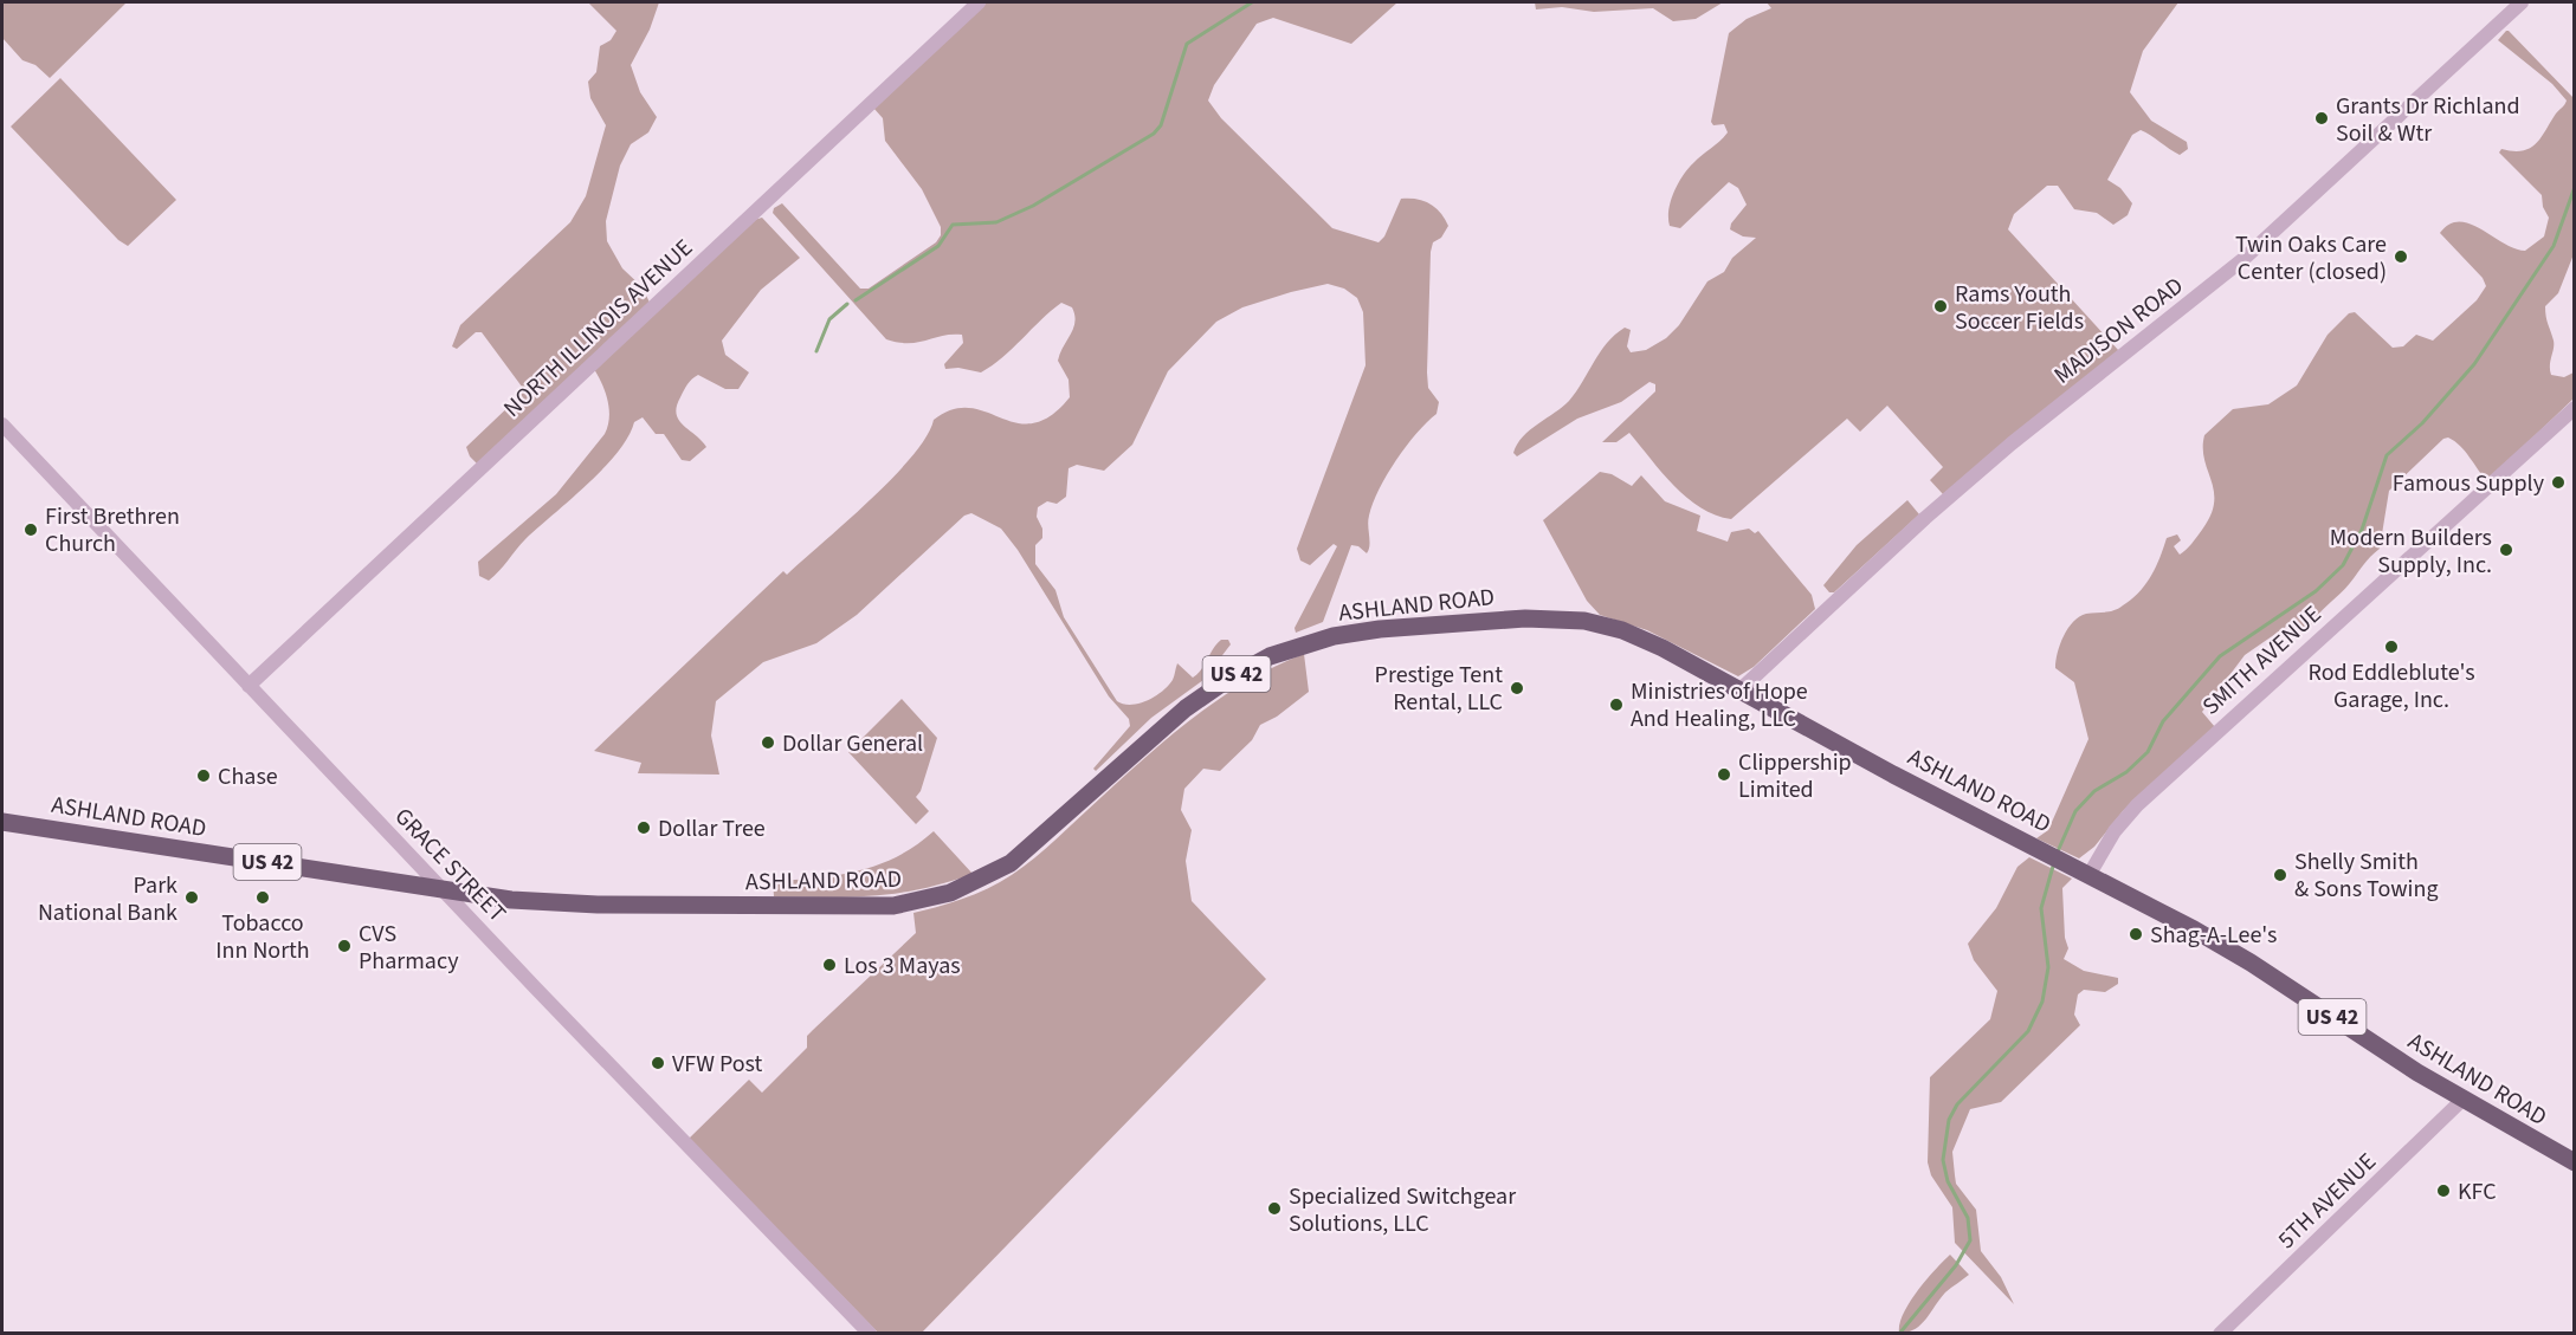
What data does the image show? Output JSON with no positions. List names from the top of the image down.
{
  "streets": {
    "main road": ["ASHLAND ROAD", "US 42"],
    "street": [
      "NORTH ILLINOIS AVENUE",
      "MADISON ROAD",
      "SMITH AVENUE",
      "GRACE STREET",
      "5TH AVENUE"
    ]
  },
  "crossings": [
    ["NORTH ILLINOIS AVENUE", "GRACE STREET"],
    ["MADISON ROAD", "ASHLAND ROAD"],
    ["ASHLAND ROAD", "SMITH AVENUE"],
    ["ASHLAND ROAD", "GRACE STREET"],
    ["ASHLAND ROAD", "5TH AVENUE"]
  ],
  "places": [
    "Grants Dr Richland Soil & Wtr",
    "Twin Oaks Care Center (closed)",
    "Rams Youth Soccer Fields",
    "Famous Supply",
    "First Brethren Church",
    "Modern Builders Supply, Inc.",
    "Rod Eddleblute's Garage, Inc.",
    "Prestige Tent Rental, LLC",
    "Ministries of Hope And Healing, LLC",
    "Dollar General",
    "Clippership Limited",
    "Chase",
    "Dollar Tree",
    "Shelly Smith & Sons Towing",
    "Park National Bank",
    "Tobacco Inn North",
    "Shag-A-Lee's",
    "CVS Pharmacy",
    "Los 3 Mayas",
    "VFW Post",
    "KFC",
    "Specialized Switchgear Solutions, LLC"
  ]
}
